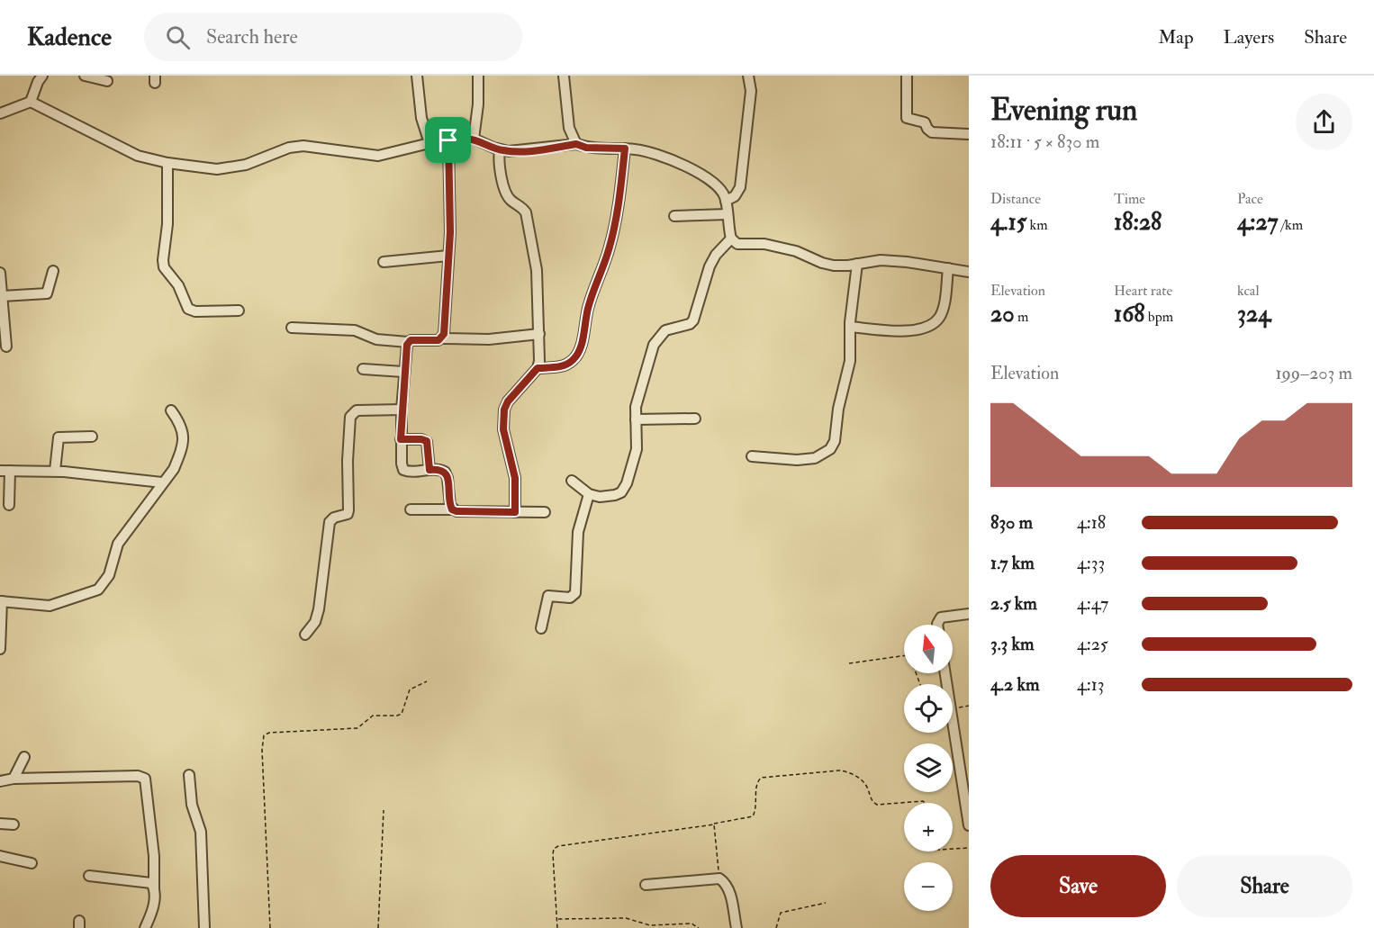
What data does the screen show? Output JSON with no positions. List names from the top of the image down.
{
  "north": "top",
  "page": {
    "header": "Kadence",
    "search": "Search here",
    "nav": ["Map", "Layers", "Share"],
    "heading": ["Evening run", "18:11 · 5 × 830 m"],
    "stats": [
      ["Distance", "4.15 km"],
      ["Time", "18:28"],
      ["Pace", "4:27 /km"],
      ["Elevation", "20 m"],
      ["Heart rate", "168 bpm"],
      ["kcal", "324"]
    ],
    "chart": ["Elevation", "199–203 m"],
    "list": [
      {
        "name": "830 m",
        "note": "4:18"
      },
      {
        "name": "1.7 km",
        "note": "4:33"
      },
      {
        "name": "2.5 km",
        "note": "4:47"
      },
      {
        "name": "3.3 km",
        "note": "4:25"
      },
      {
        "name": "4.2 km",
        "note": "4:13"
      }
    ],
    "map_buttons": ["+", "−"],
    "buttons": ["Save", "Share"]
  }
}
